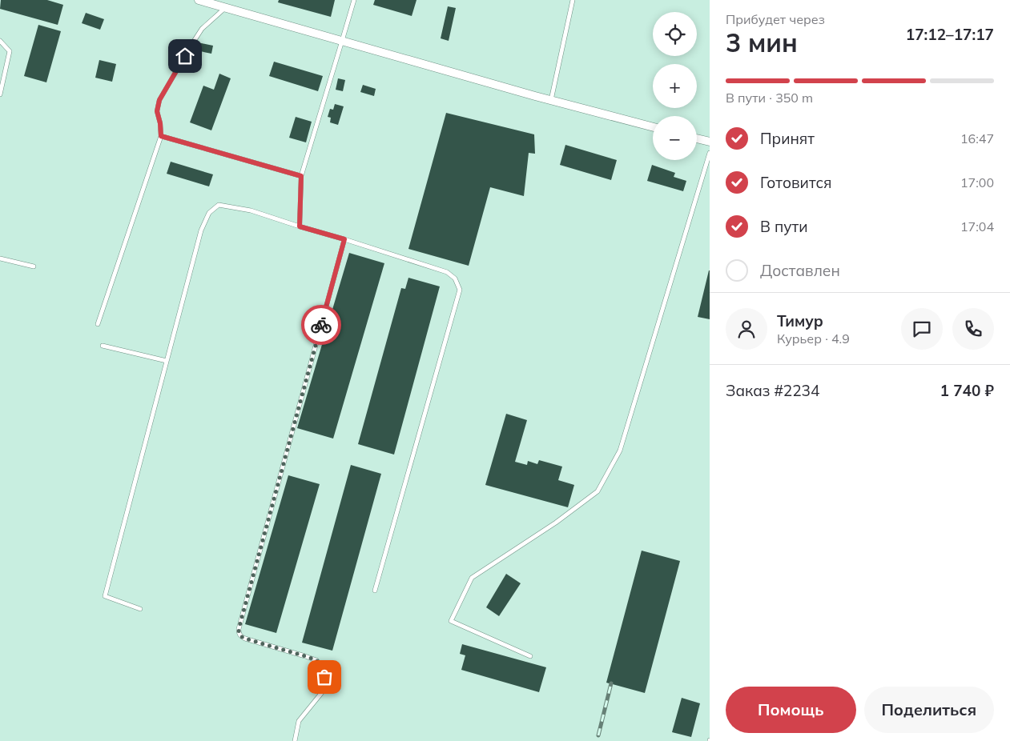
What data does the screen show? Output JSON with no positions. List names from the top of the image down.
{
  "page": {
    "heading": ["3 мин", "Прибудет через", "17:12–17:17"],
    "panel": [
      "Тимур",
      "Курьер · 4.9",
      "Заказ #2234",
      "1 740 ₽"
    ],
    "map_buttons": ["+", "−"],
    "bar": "В пути · 350 m",
    "list": [
      ["Принят", "16:47"],
      ["Готовится", "17:00"],
      ["В пути", "17:04"],
      "Доставлен"
    ],
    "buttons": ["Помощь", "Поделиться"]
  }
}
